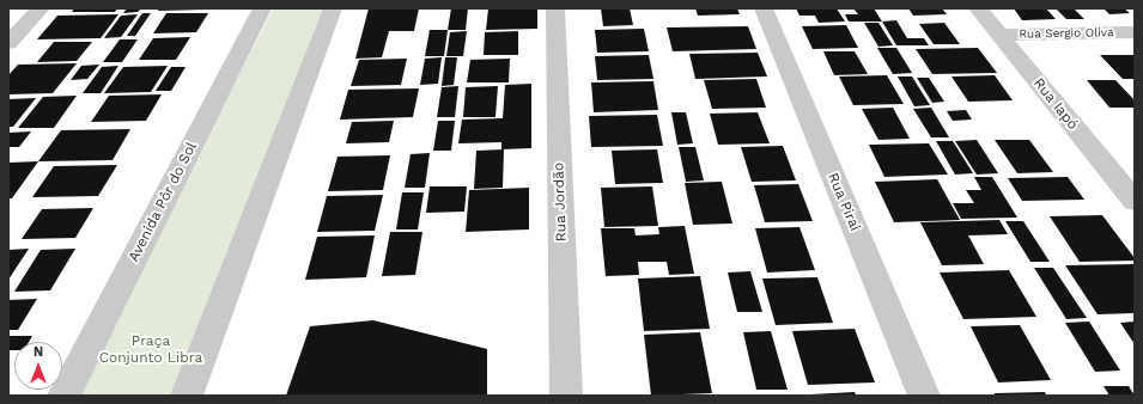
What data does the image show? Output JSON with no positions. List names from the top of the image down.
{
  "streets": {
    "street": [
      "Rua Sergio Oliva",
      "Rua Iapó",
      "Avenida Pôr do Sol",
      "Rua Jordão",
      "Rua Pirai"
    ]
  },
  "crossings": [
    ["Rua Sergio Oliva", "Rua Iapó"]
  ],
  "parks": ["Praça Conjunto Libra"],
  "north": "top"
}
